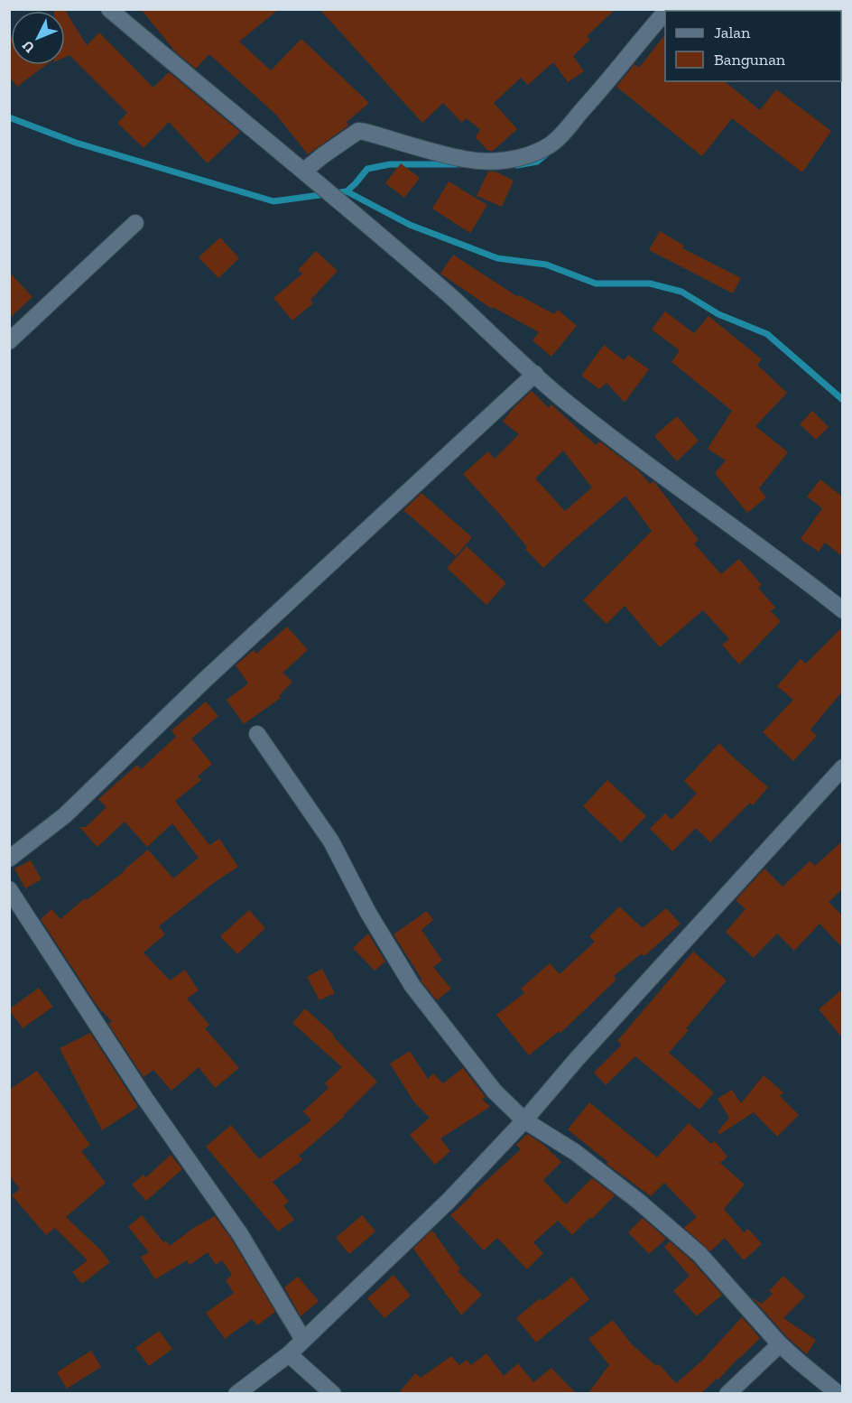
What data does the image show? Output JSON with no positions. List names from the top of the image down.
{
  "legend": ["Jalan", "Bangunan"],
  "north": "bottom left"
}
